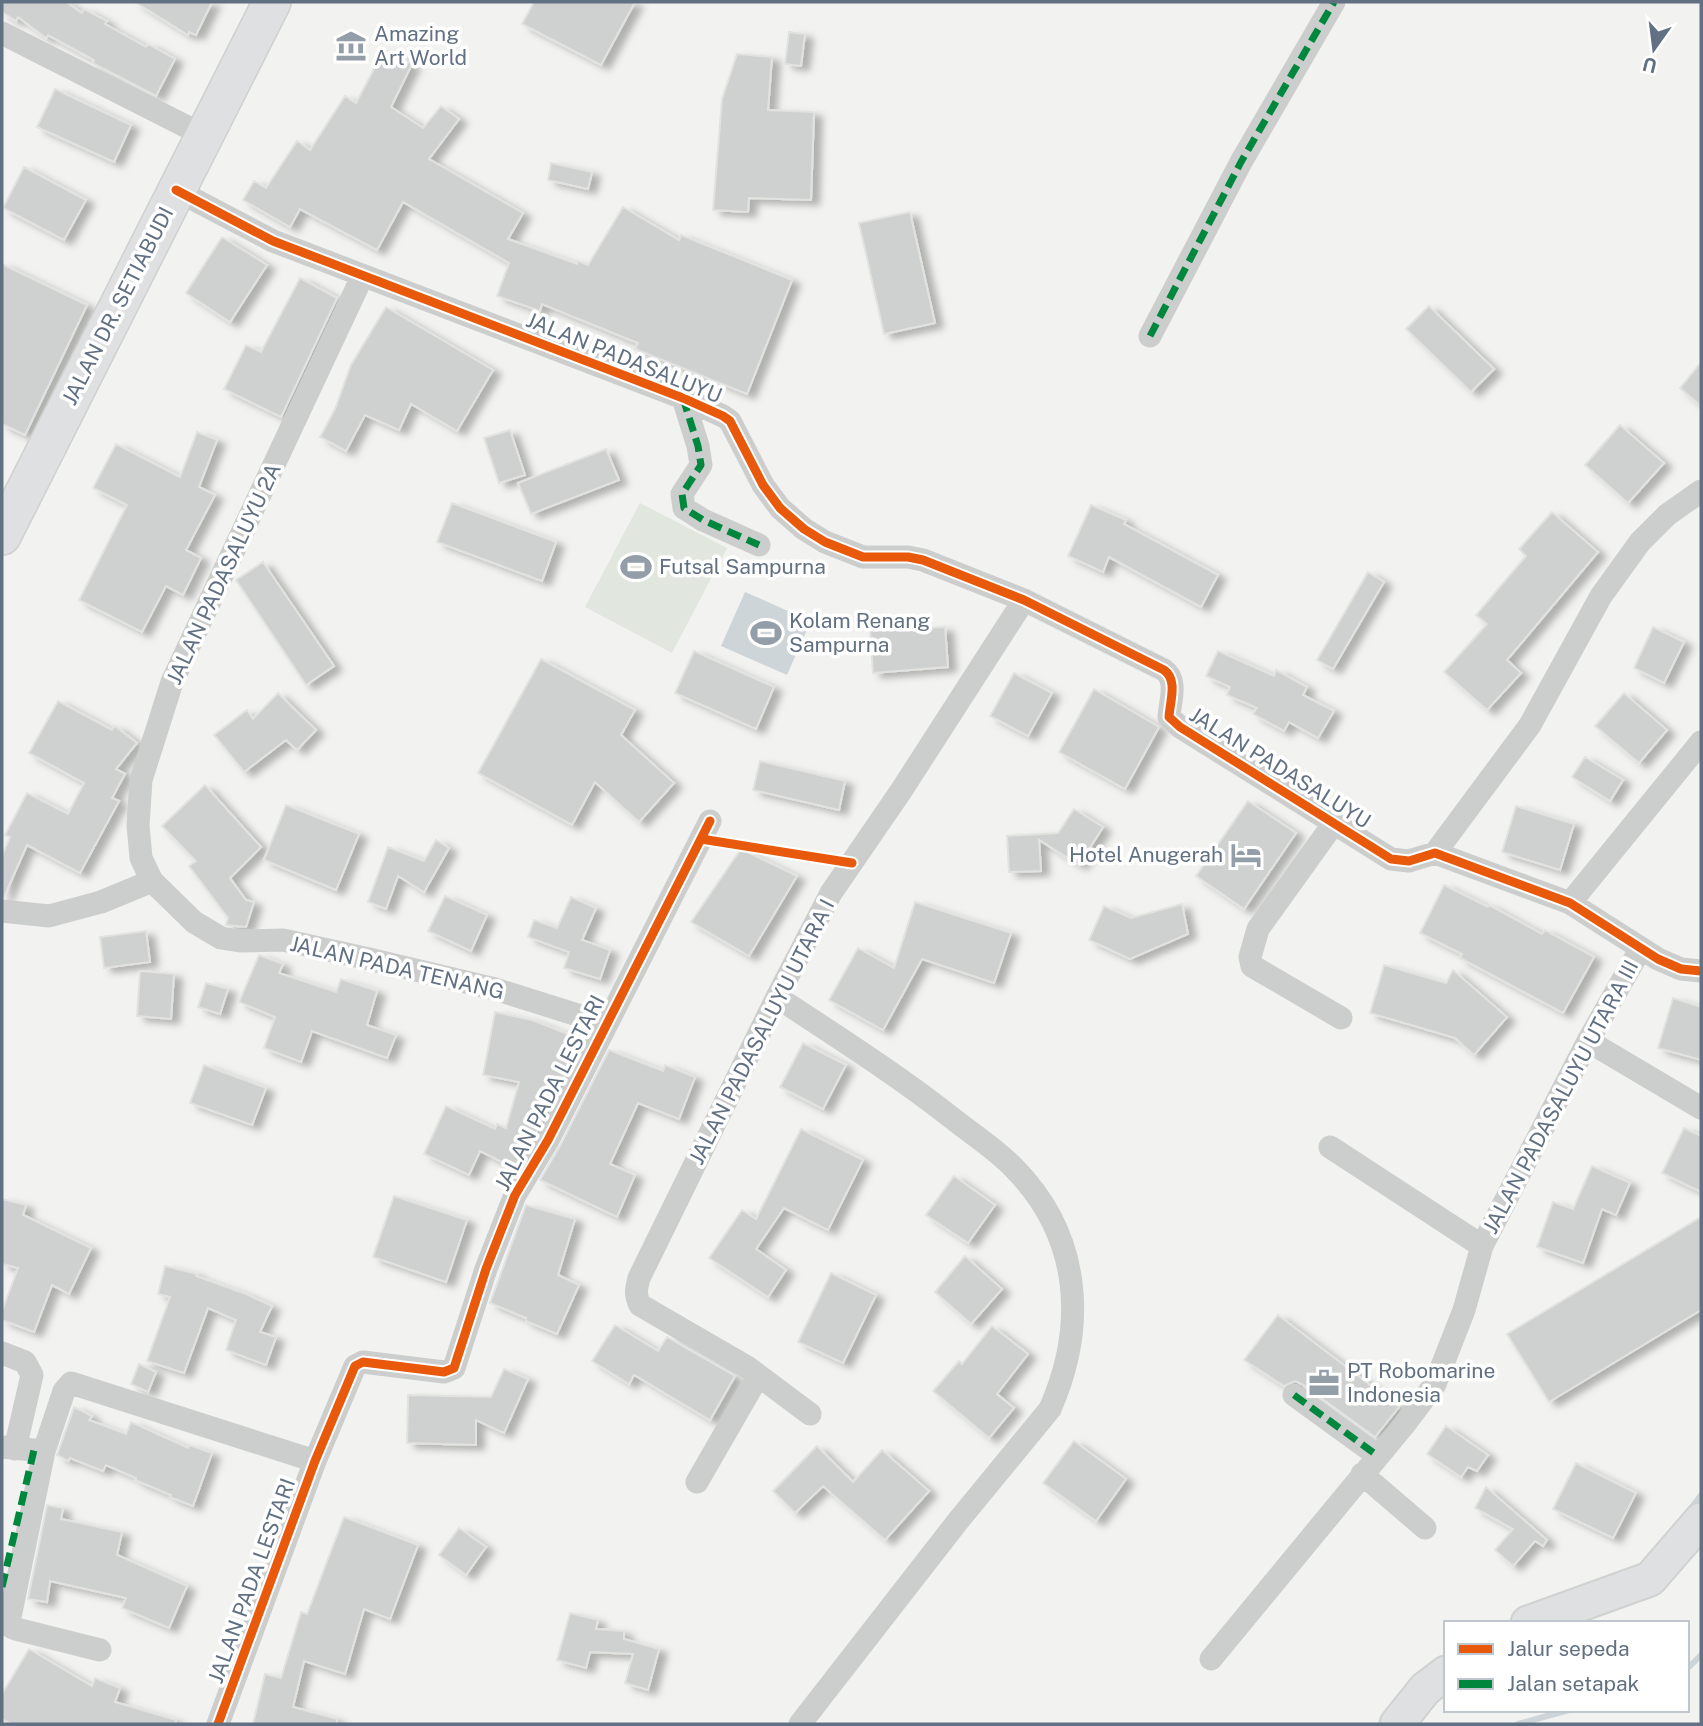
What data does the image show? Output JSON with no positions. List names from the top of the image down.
{
  "streets": {
    "main road": ["JALAN DR. SETIABUDI"],
    "street": [
      "JALAN PADASALUYU",
      "JALAN PADASALUYU 2A",
      "JALAN PADA TENANG",
      "JALAN PADASALUYU UTARA I",
      "JALAN PADA LESTARI",
      "JALAN PADASALUYU UTARA III"
    ]
  },
  "crossings": [
    ["JALAN DR. SETIABUDI", "JALAN PADASALUYU"],
    ["JALAN PADASALUYU", "JALAN PADASALUYU 2A"],
    ["JALAN PADASALUYU", "JALAN PADASALUYU UTARA I"],
    ["JALAN PADASALUYU 2A", "JALAN PADA TENANG"],
    ["JALAN PADA TENANG", "JALAN PADA LESTARI"]
  ],
  "places": {
    "museum": ["Amazing Art World"],
    "sports": ["Futsal Sampurna", "Kolam Renang Sampurna"],
    "hotel": ["Hotel Anugerah"],
    "office": ["PT Robomarine Indonesia"]
  },
  "legend": ["Jalur sepeda", "Jalan setapak"],
  "north": "bottom"
}
